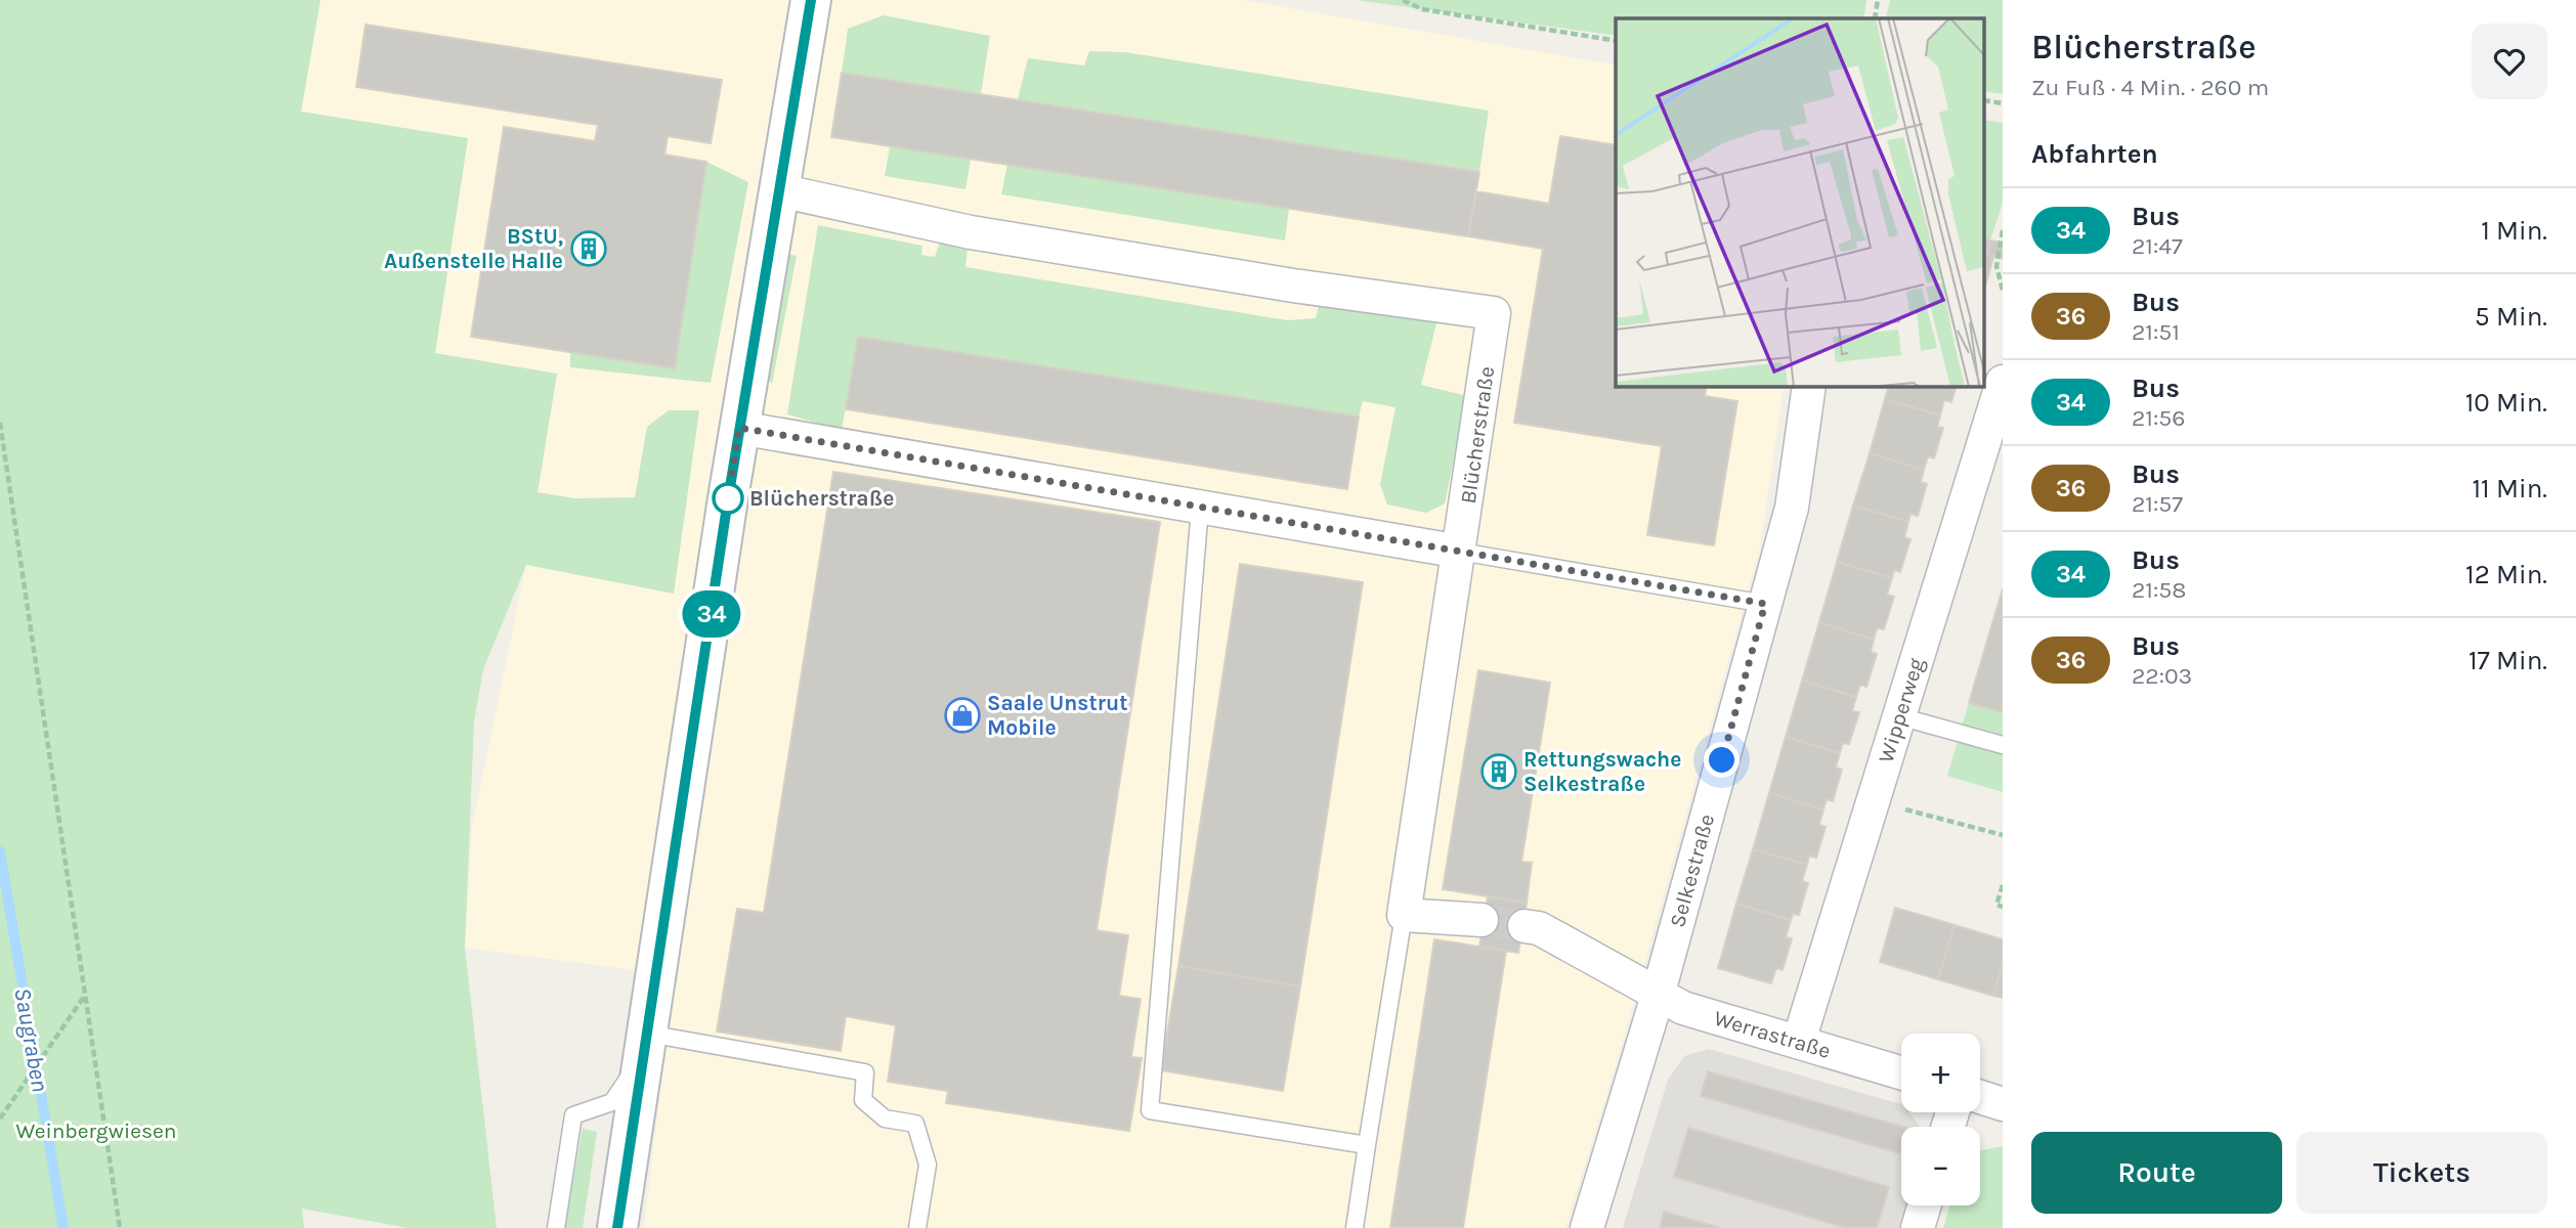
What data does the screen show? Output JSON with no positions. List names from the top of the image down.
{
  "streets": {
    "street": [
      "Blücherstraße",
      "Wipperweg",
      "Selkestraße",
      "Werrastraße"
    ]
  },
  "crossings": [
    ["Wipperweg", "Werrastraße"],
    ["Selkestraße", "Werrastraße"]
  ],
  "water": ["Saugraben"],
  "parks": ["Weinbergwiesen"],
  "places": {
    "building": ["BStU, Außenstelle Halle", "Rettungswache Selkestraße"],
    "other": ["Blücherstraße"],
    "shop": ["Saale Unstrut Mobile"]
  },
  "lines": ["bus line 34"],
  "page": {
    "on_map": "34",
    "heading": [
      ["Blücherstraße", "Zu Fuß · 4 Min. · 260 m"],
      "Abfahrten"
    ],
    "list": [
      {
        "mark": "34",
        "name": "Bus",
        "note": "21:47",
        "value": "1 Min."
      },
      {
        "mark": "36",
        "name": "Bus",
        "note": "21:51",
        "value": "5 Min."
      },
      {
        "mark": "34",
        "name": "Bus",
        "note": "21:56",
        "value": "10 Min."
      },
      {
        "mark": "36",
        "name": "Bus",
        "note": "21:57",
        "value": "11 Min."
      },
      {
        "mark": "34",
        "name": "Bus",
        "note": "21:58",
        "value": "12 Min."
      },
      {
        "mark": "36",
        "name": "Bus",
        "note": "22:03",
        "value": "17 Min."
      }
    ],
    "map_buttons": ["+", "−"],
    "buttons": ["Route", "Tickets"]
  }
}
